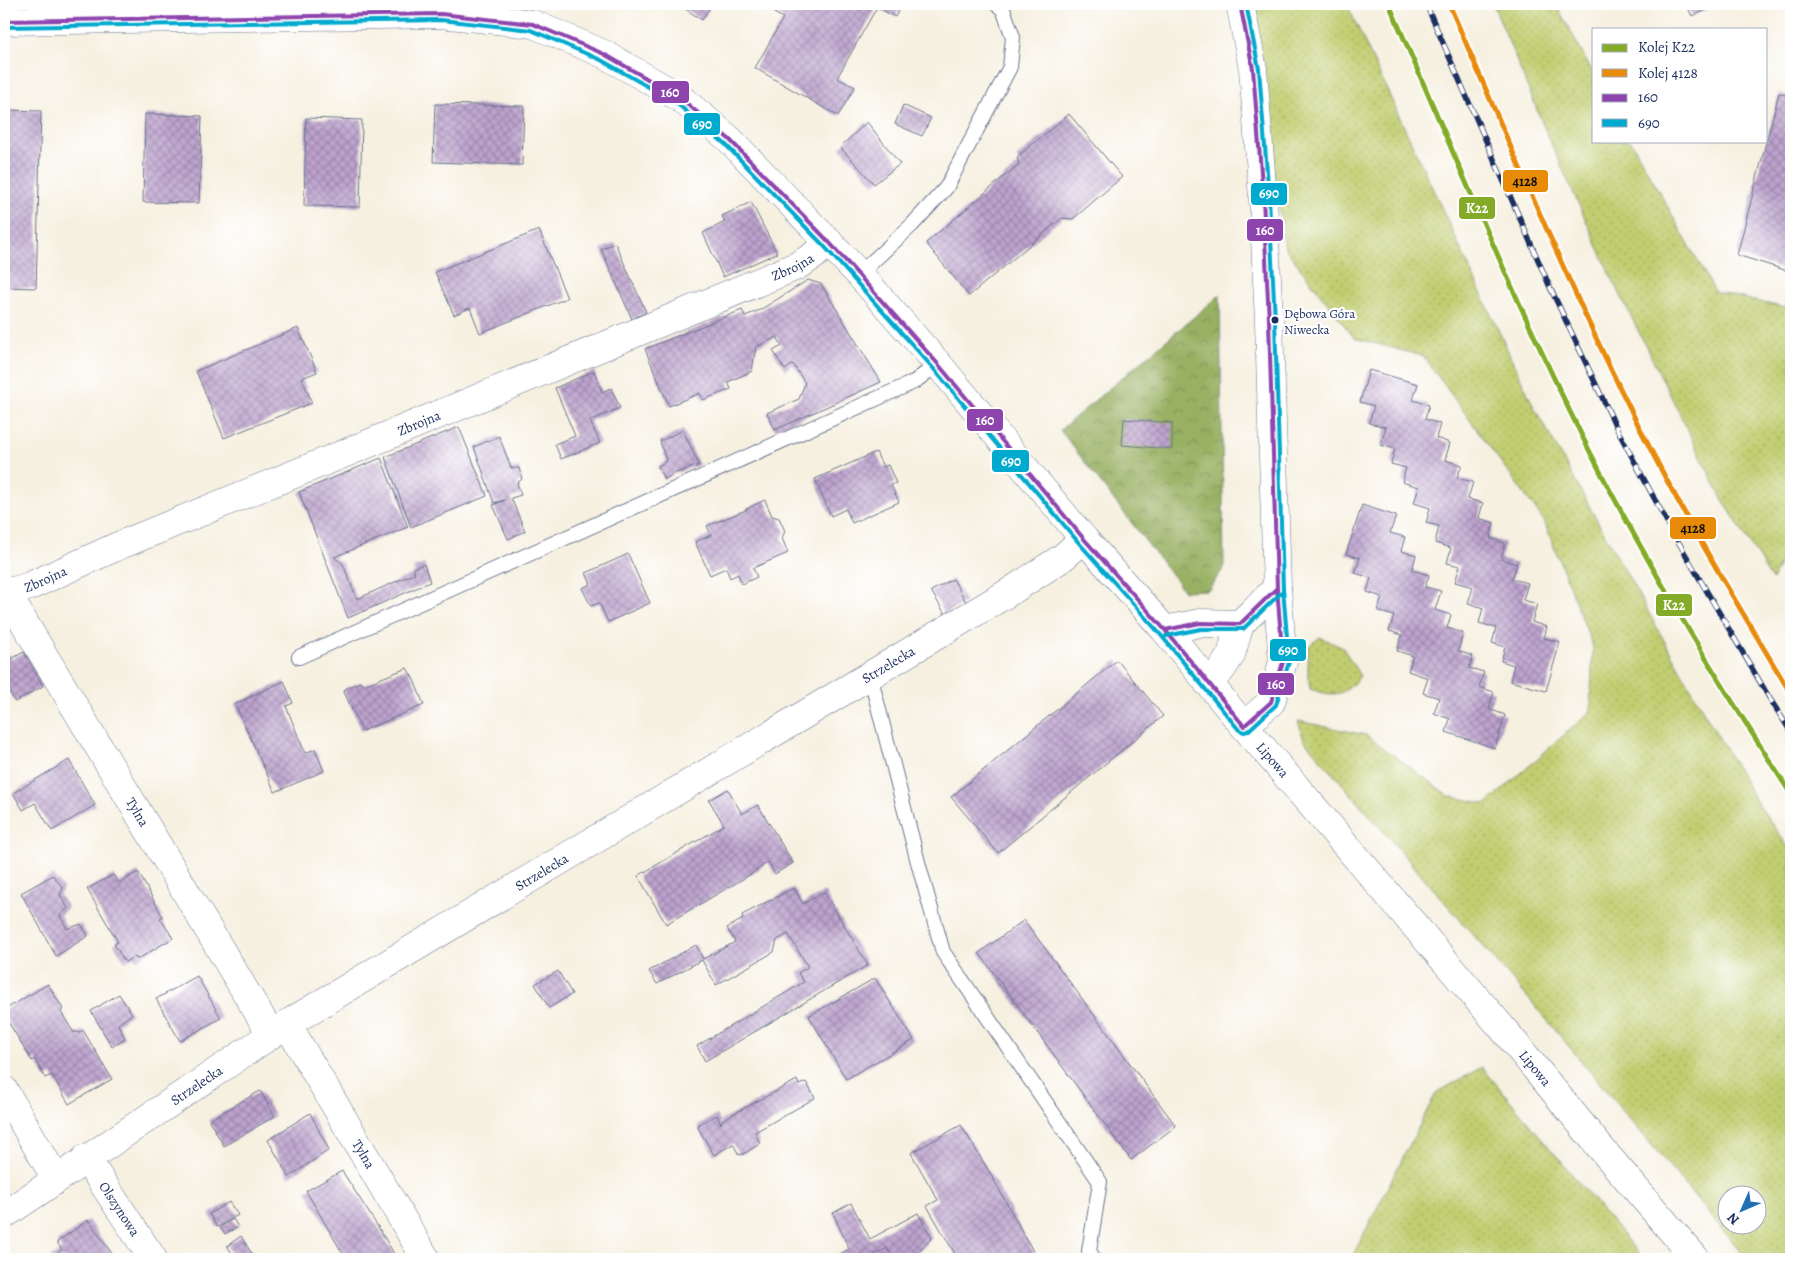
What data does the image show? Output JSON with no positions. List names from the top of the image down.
{
  "streets": {
    "street": [
      "Zbrojna",
      "Strzelecka",
      "Lipowa",
      "Tylna",
      "Olszynowa"
    ]
  },
  "crossings": [
    ["Zbrojna", "Lipowa"],
    ["Zbrojna", "Tylna"],
    ["Strzelecka", "Lipowa"],
    ["Strzelecka", "Tylna"],
    ["Strzelecka", "Olszynowa"]
  ],
  "places": ["Dębowa Góra Niwecka"],
  "lines": [
    "rail line K22",
    "rail line 4128",
    "transit line 160",
    "transit line 690"
  ],
  "legend": [
    "Kolej K22",
    "Kolej 4128",
    "160",
    "690"
  ],
  "north": "bottom left"
}
